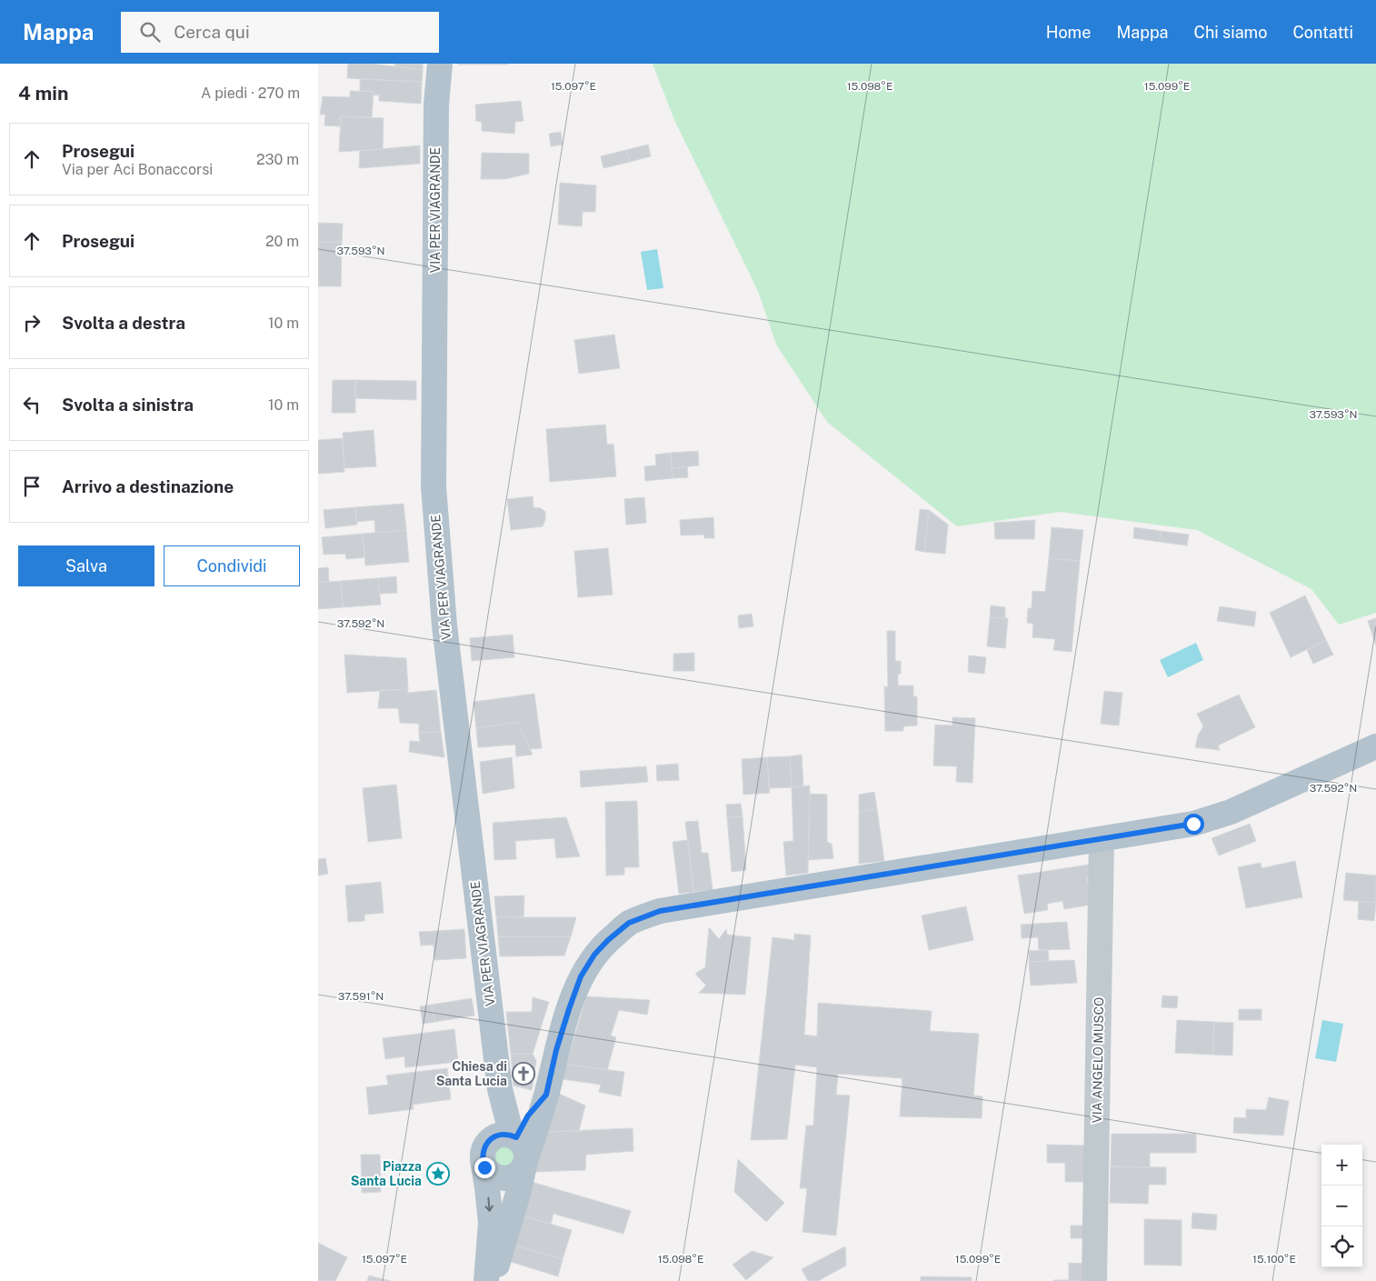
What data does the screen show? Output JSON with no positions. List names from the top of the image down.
{
  "streets": {
    "main road": ["VIA PER VIAGRANDE"],
    "street": ["VIA ANGELO MUSCO"]
  },
  "places": {
    "church": ["Chiesa di Santa Lucia"],
    "place": ["Piazza Santa Lucia"]
  },
  "page": {
    "header": "Mappa",
    "search": "Cerca qui",
    "nav": [
      "Home",
      "Mappa",
      "Chi siamo",
      "Contatti"
    ],
    "heading": ["4 min", "A piedi · 270 m"],
    "list": [
      ["Prosegui", "Via per Aci Bonaccorsi", "230 m"],
      ["Prosegui", "20 m"],
      ["Svolta a destra", "10 m"],
      ["Svolta a sinistra", "10 m"],
      "Arrivo a destinazione"
    ],
    "buttons": ["Salva", "Condividi"],
    "map_buttons": ["+", "−"]
  },
  "coordinates": [
    "15.097°E",
    "15.098°E",
    "15.099°E",
    "37.593°N",
    "37.592°N",
    "37.591°N",
    "15.100°E"
  ]
}
